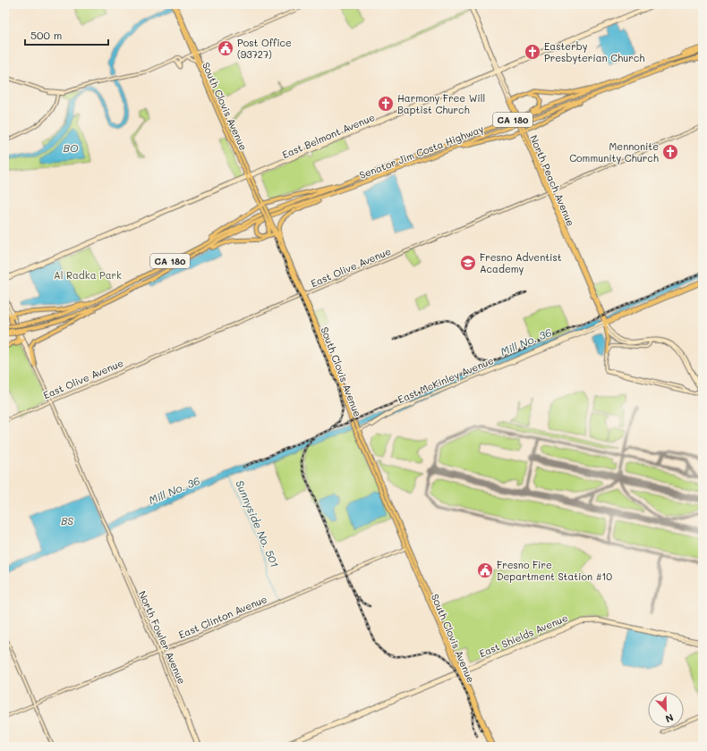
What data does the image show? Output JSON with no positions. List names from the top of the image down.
{
  "streets": {
    "highway": ["CA 180", "Senator Jim Costa Highway"],
    "main road": [
      "South Clovis Avenue",
      "East Belmont Avenue",
      "North Peach Avenue",
      "East Olive Avenue",
      "East McKinley Avenue",
      "East Clinton Avenue",
      "East Shields Avenue",
      "North Fowler Avenue"
    ]
  },
  "crossings": [
    ["South Clovis Avenue", "East Belmont Avenue"],
    ["South Clovis Avenue", "East Olive Avenue"],
    ["South Clovis Avenue", "East McKinley Avenue"],
    ["South Clovis Avenue", "East Clinton Avenue"],
    ["South Clovis Avenue", "East Shields Avenue"],
    ["CA 180", "Senator Jim Costa Highway"],
    ["East Belmont Avenue", "North Peach Avenue"],
    ["North Peach Avenue", "East Olive Avenue"],
    ["North Peach Avenue", "East McKinley Avenue"],
    ["East Olive Avenue", "North Fowler Avenue"],
    ["East Clinton Avenue", "North Fowler Avenue"]
  ],
  "water": [
    "BO",
    "Mill No. 36",
    "BS",
    "Sunnyside No. 501"
  ],
  "parks": ["Al Radka Park"],
  "places": {
    "public building": ["Post Office (93727)", "Fresno Fire Department Station #10"],
    "church": ["Easterby Presbyterian Church", "Harmony Free Will Baptist Church", "Mennonite Community Church"],
    "school or university": ["Fresno Adventist Academy"]
  },
  "scale_bar": "500 m",
  "north": "bottom right"
}
